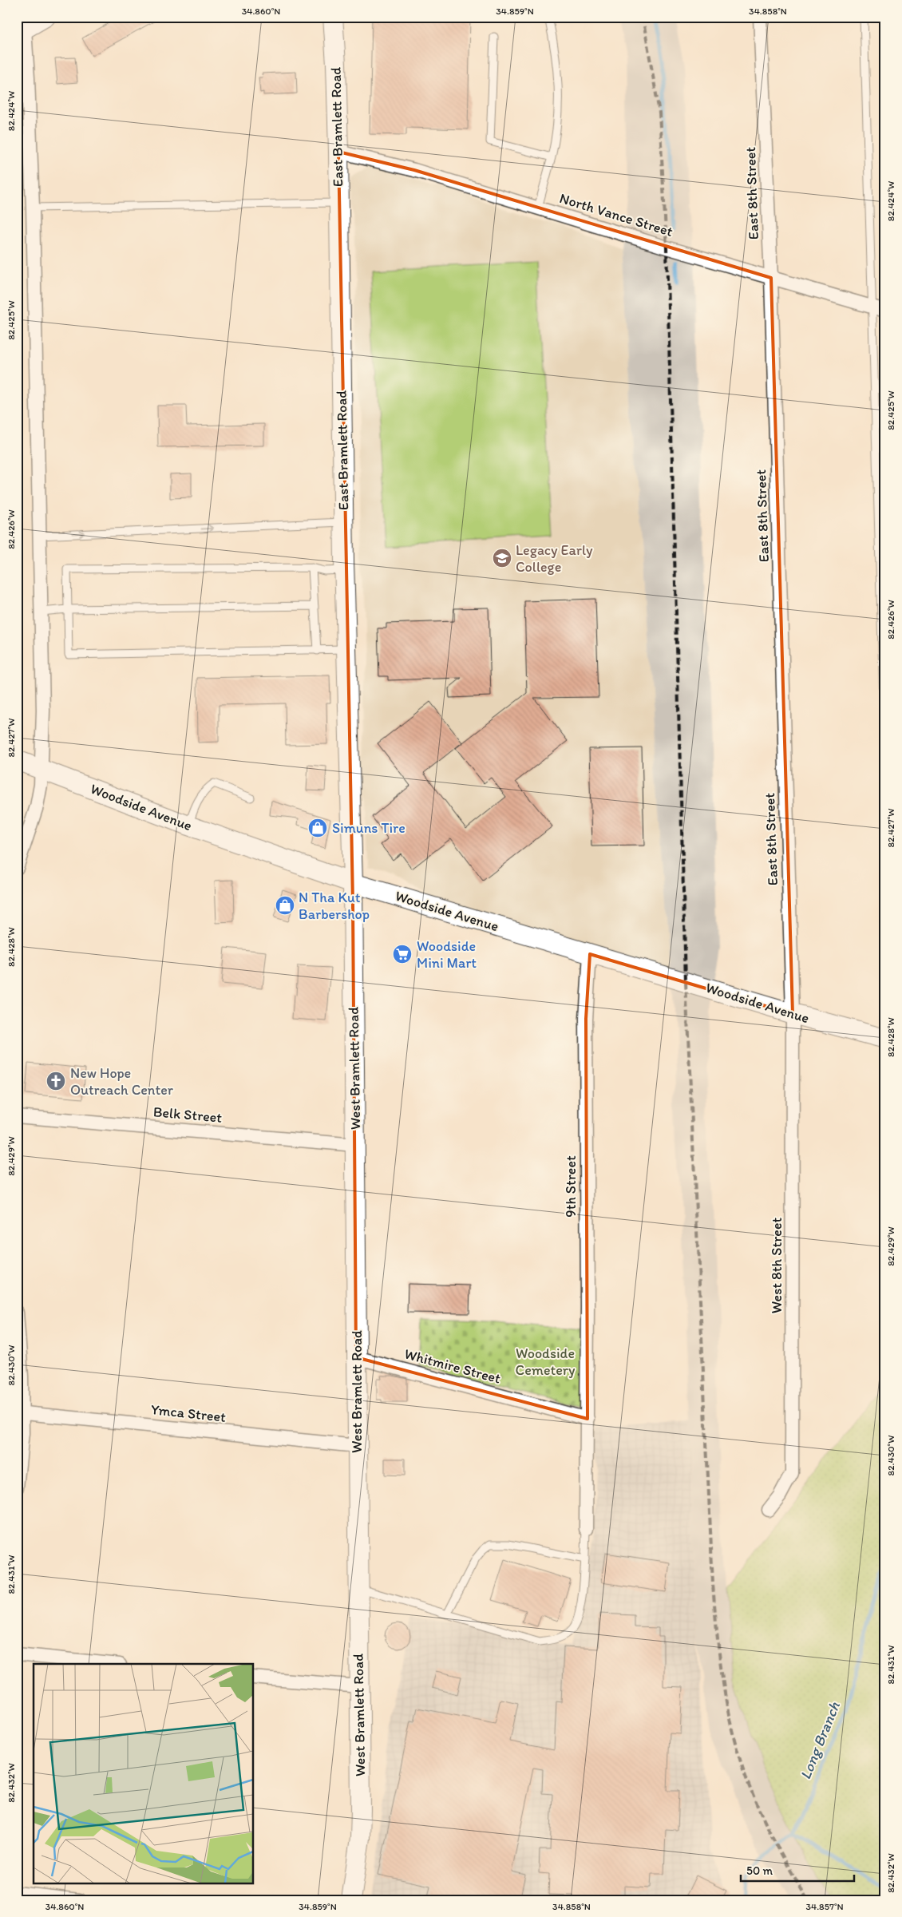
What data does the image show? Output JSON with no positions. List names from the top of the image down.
{
  "streets": {
    "street": [
      "East Bramlett Road",
      "East 8th Street",
      "North Vance Street",
      "Woodside Avenue",
      "West Bramlett Road",
      "Belk Street",
      "9th Street",
      "West 8th Street",
      "Whitmire Street",
      "Ymca Street"
    ]
  },
  "crossings": [
    ["East Bramlett Road", "North Vance Street"],
    ["East Bramlett Road", "Woodside Avenue"],
    ["East Bramlett Road", "West Bramlett Road"],
    ["East 8th Street", "North Vance Street"],
    ["East 8th Street", "Woodside Avenue"],
    ["East 8th Street", "West 8th Street"],
    ["Woodside Avenue", "West Bramlett Road"],
    ["Woodside Avenue", "9th Street"],
    ["Woodside Avenue", "West 8th Street"],
    ["West Bramlett Road", "Belk Street"],
    ["West Bramlett Road", "Whitmire Street"],
    ["West Bramlett Road", "Ymca Street"],
    ["9th Street", "Whitmire Street"]
  ],
  "water": ["Long Branch"],
  "parks": ["Woodside Cemetery"],
  "places": {
    "school or university": ["Legacy Early College"],
    "shop": ["Simuns Tire", "N Tha Kut Barbershop"],
    "supermarket": ["Woodside Mini Mart"],
    "church": ["New Hope Outreach Center"]
  },
  "scale_bar": "50 m",
  "coordinates": [
    "34.860°N",
    "34.859°N",
    "34.858°N",
    "82.424°W",
    "82.425°W",
    "82.426°W",
    "82.427°W",
    "82.428°W",
    "82.429°W",
    "82.430°W",
    "82.431°W",
    "82.432°W",
    "34.857°N"
  ]
}
